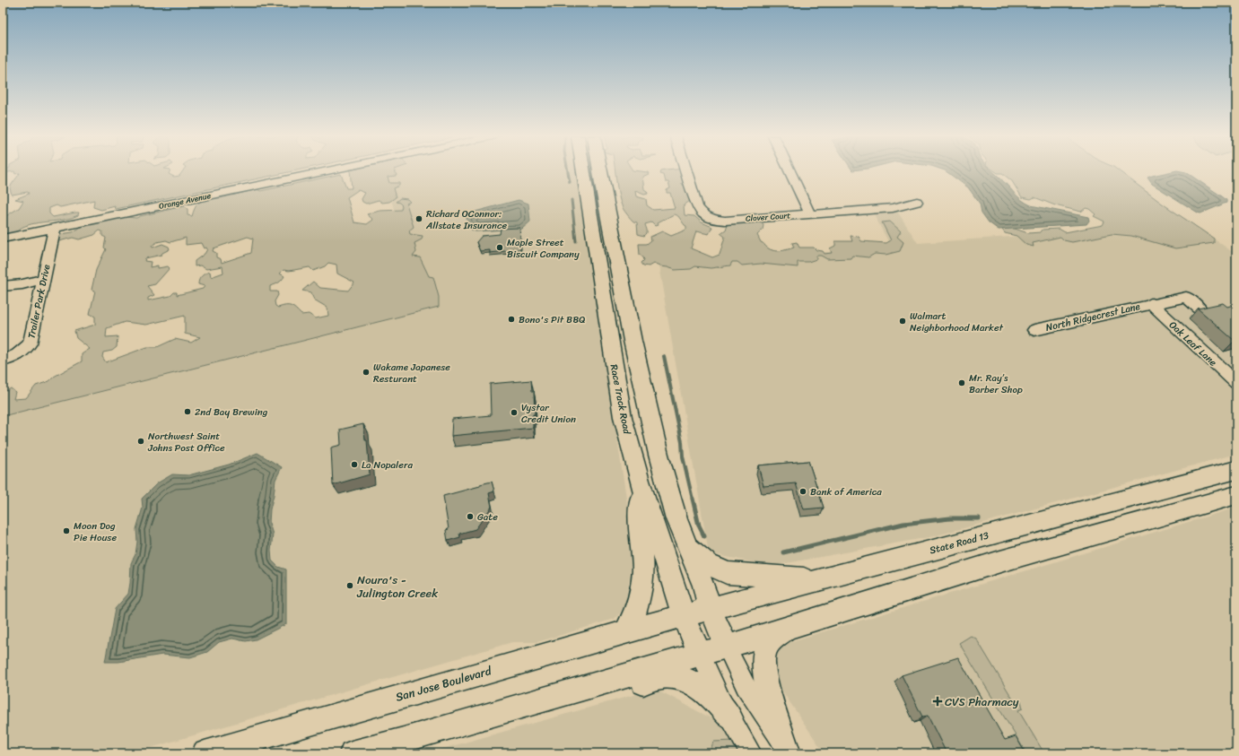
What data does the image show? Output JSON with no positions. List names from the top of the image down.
{
  "streets": {
    "main road": ["Race Track Road", "State Road 13", "San Jose Boulevard"],
    "street": [
      "Orange Avenue",
      "Clover Court",
      "Trailer Park Drive",
      "North Ridgecrest Lane",
      "Oak Leaf Lane"
    ]
  },
  "crossings": [
    ["Orange Avenue", "Trailer Park Drive"],
    ["North Ridgecrest Lane", "Oak Leaf Lane"],
    ["Race Track Road", "State Road 13"],
    ["Race Track Road", "San Jose Boulevard"],
    ["State Road 13", "San Jose Boulevard"]
  ],
  "places": {
    "other": [
      "Richard OConnor: Allstate Insurance",
      "Maple Street Biscuit Company",
      "Bono's Pit BBQ",
      "Walmart Neighborhood Market",
      "Wakame Japanese Resturant",
      "Mr. Ray’s Barber Shop",
      "2nd Bay Brewing",
      "Vystar Credit Union",
      "Northwest Saint Johns Post Office",
      "La Nopalera",
      "Bank of America",
      "Gate",
      "Moon Dog Pie House",
      "Noura's - Julington Creek"
    ],
    "health": ["CVS Pharmacy"]
  }
}
